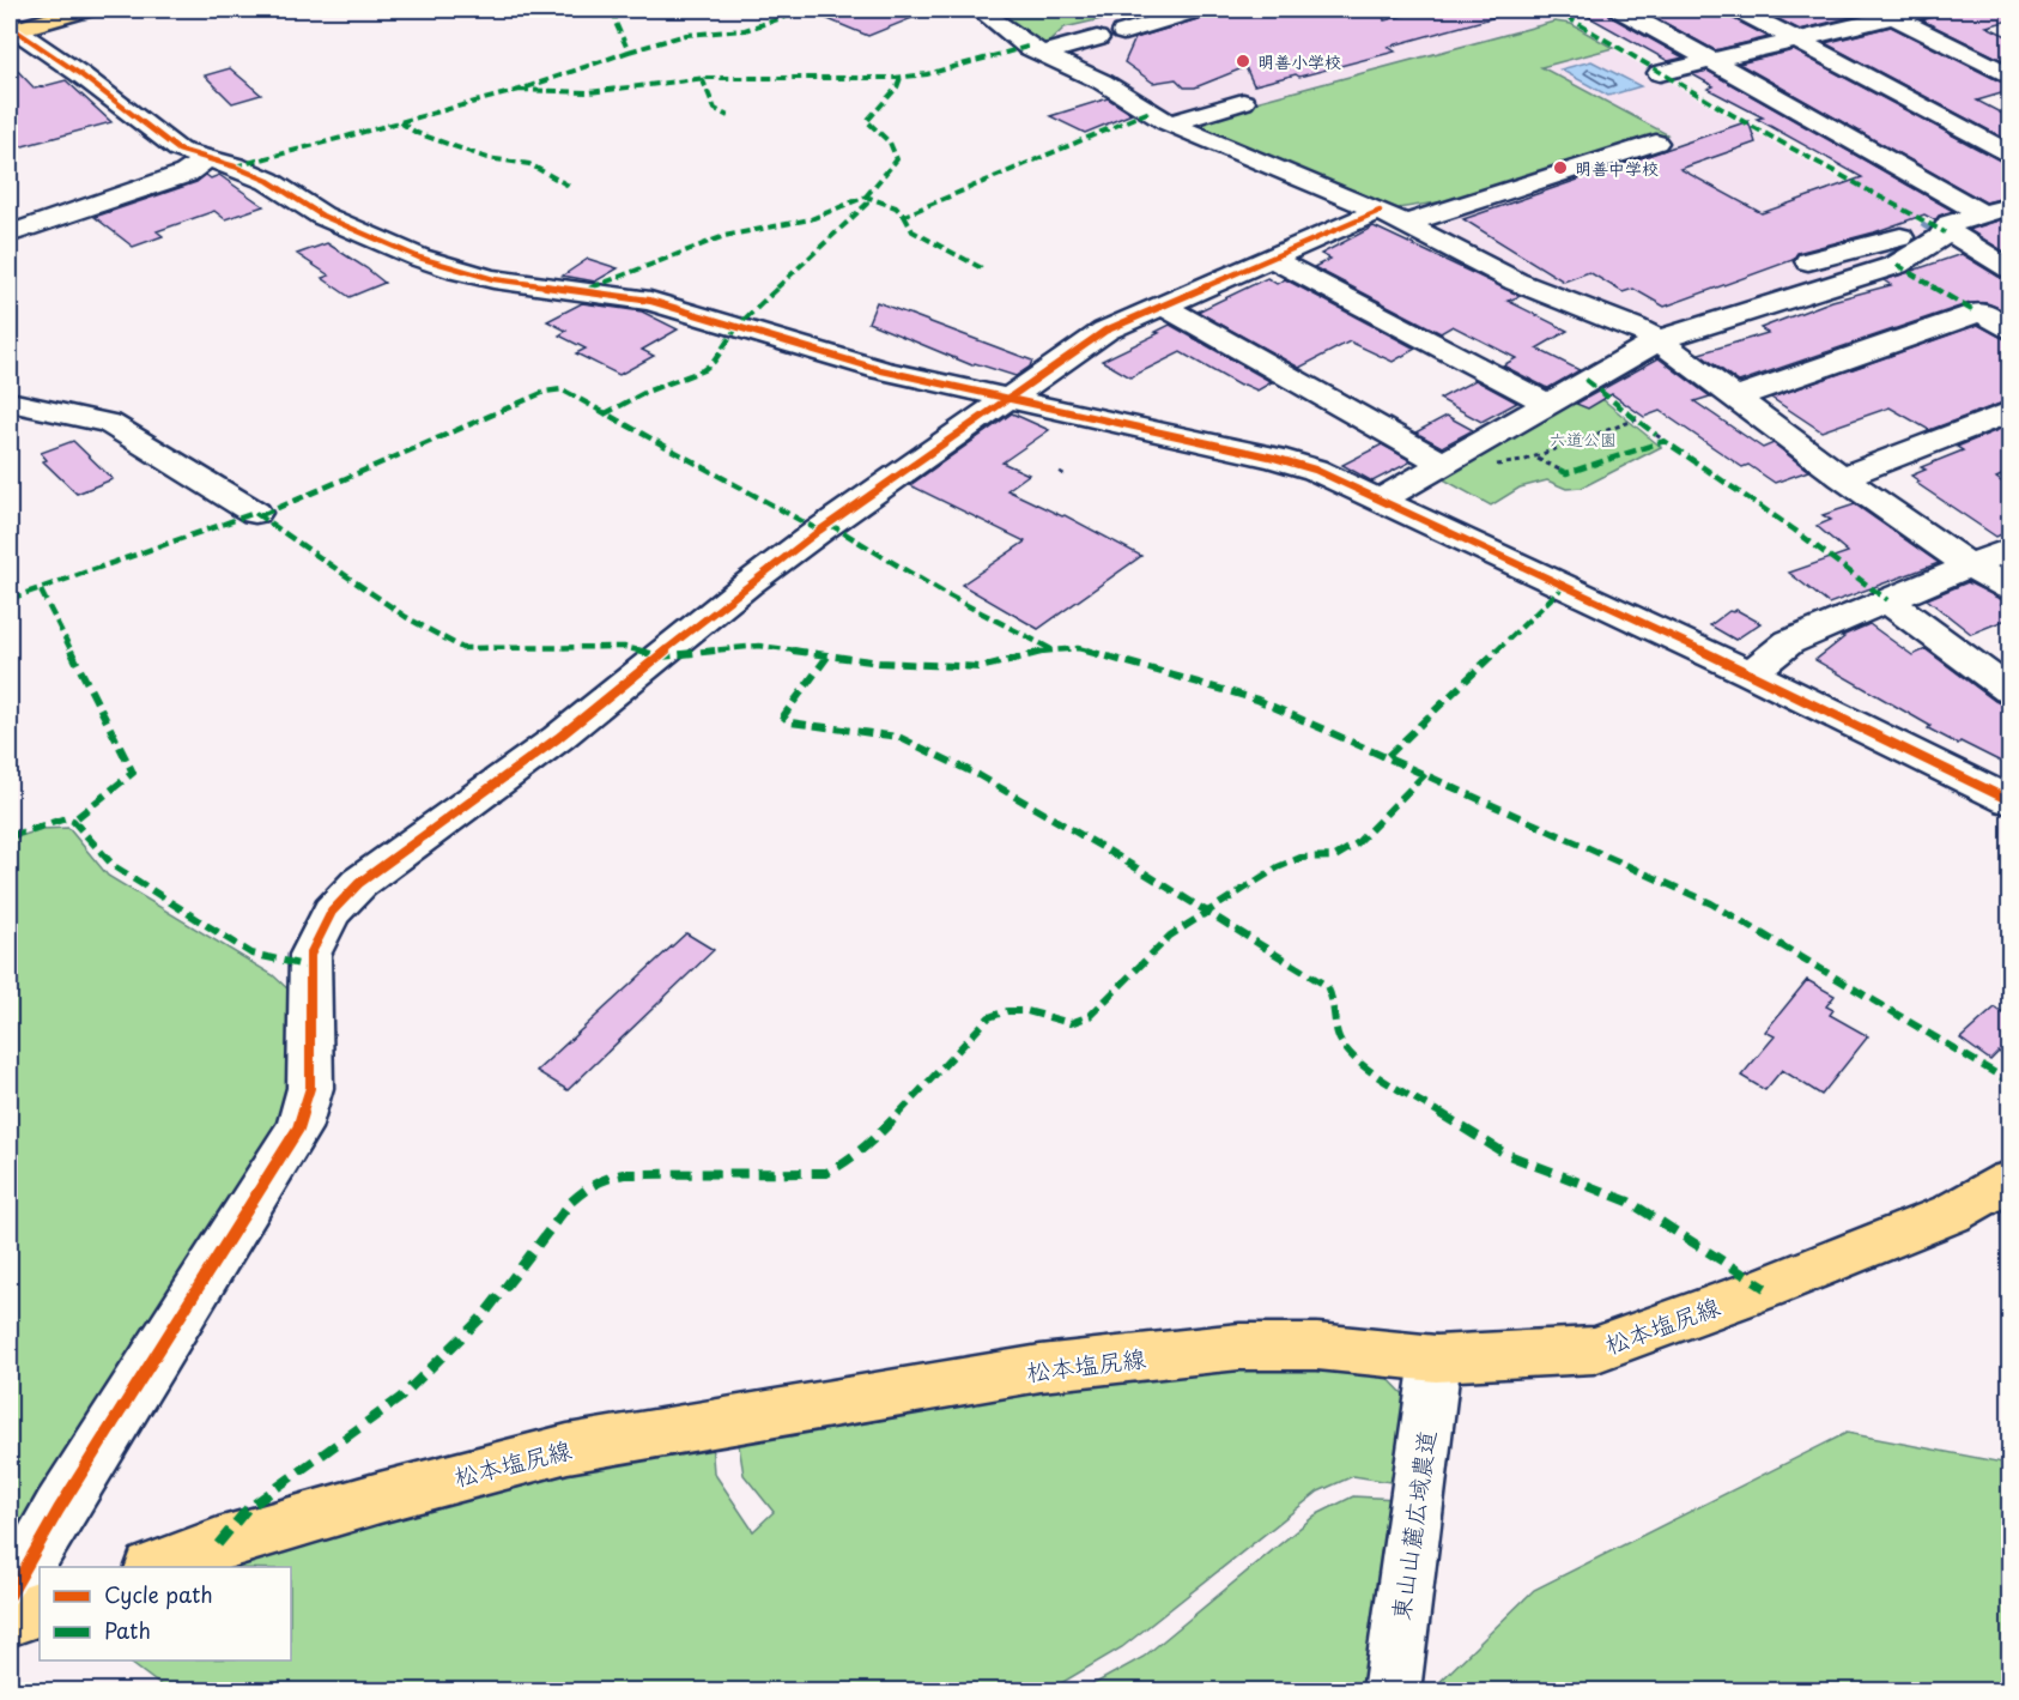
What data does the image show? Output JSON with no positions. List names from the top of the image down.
{
  "streets": {
    "main road": ["松本塩尻線"],
    "street": ["東山山麓広域農道"]
  },
  "crossings": [
    ["松本塩尻線", "東山山麓広域農道"]
  ],
  "parks": ["六道公園"],
  "places": ["明善小学校", "明善中学校"],
  "legend": ["Cycle path", "Path"]
}
